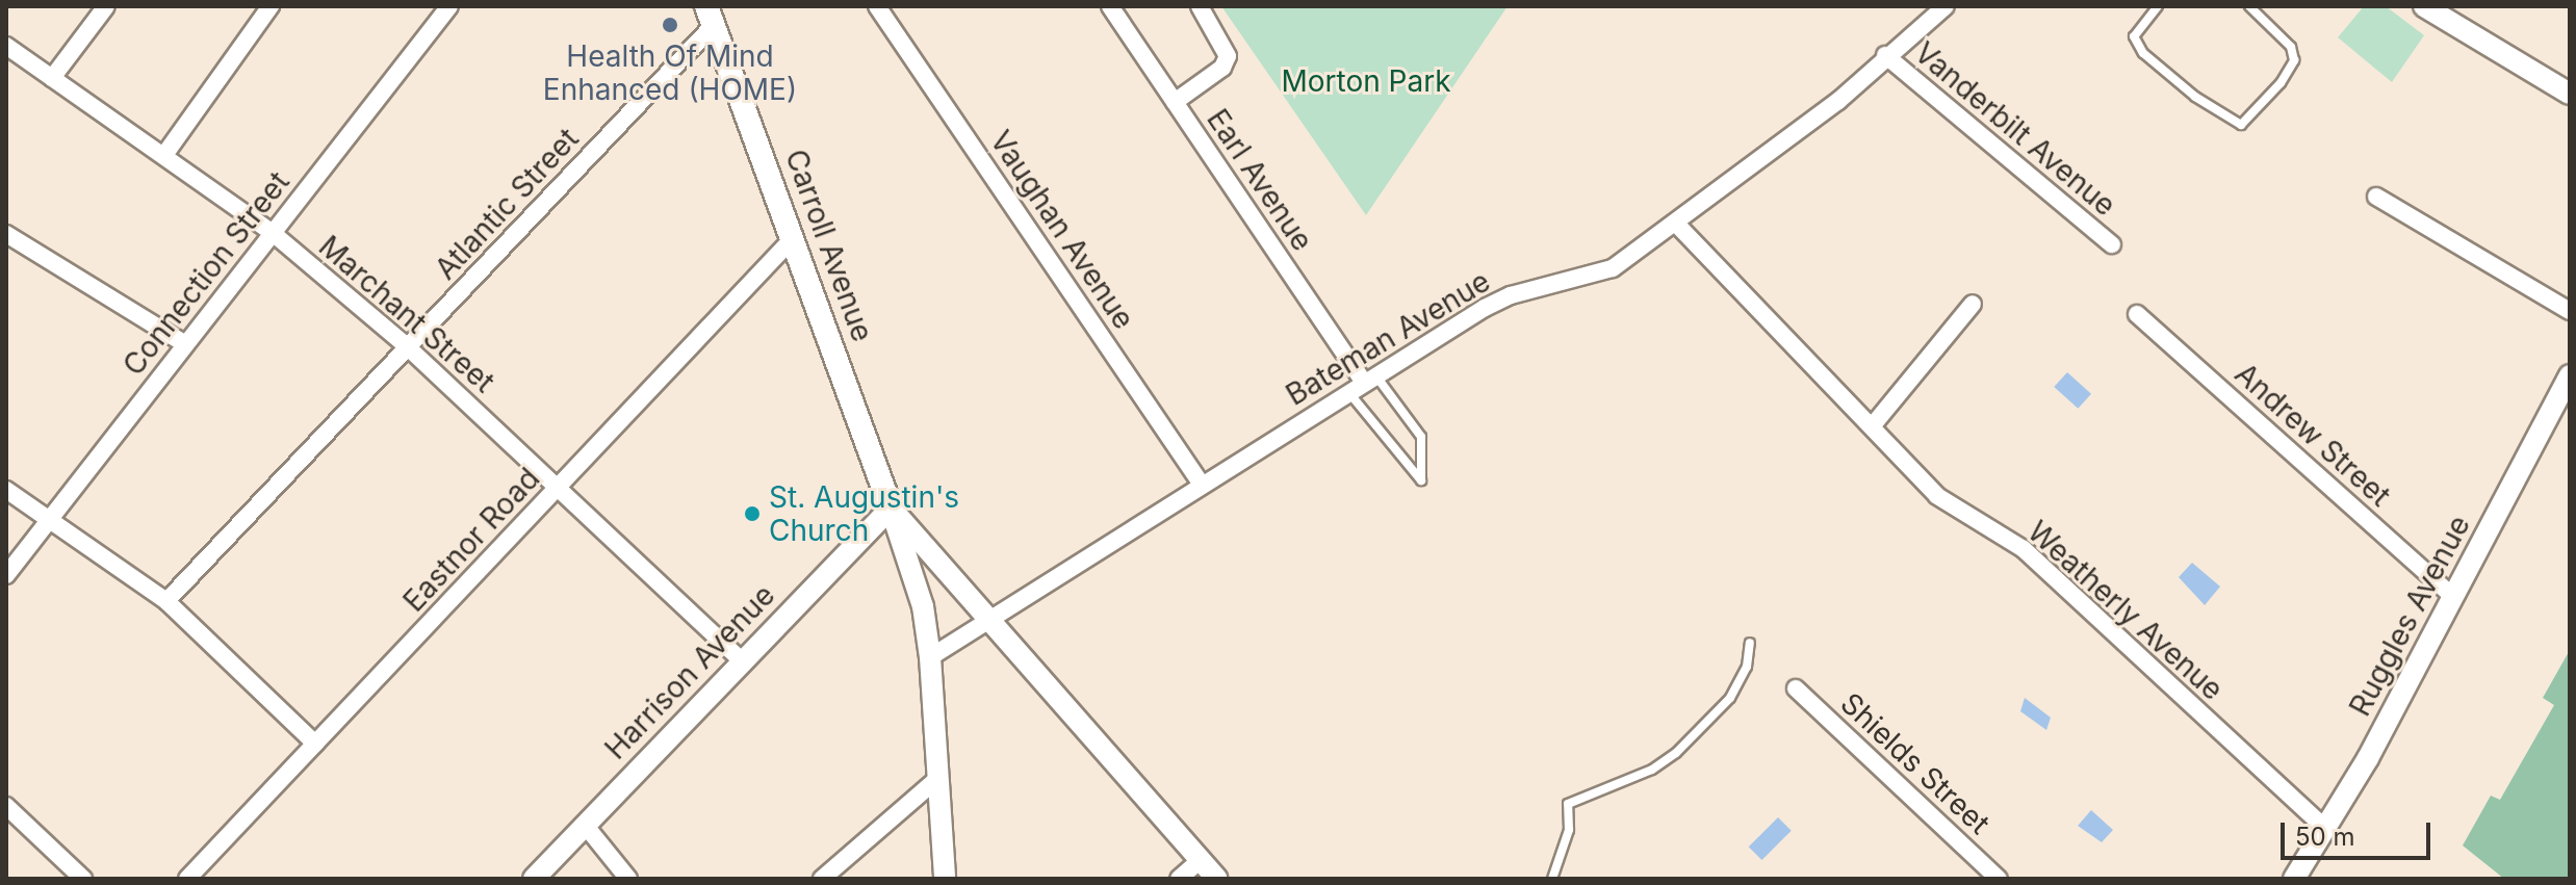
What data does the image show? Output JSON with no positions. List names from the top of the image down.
{
  "streets": {
    "main road": ["Carroll Avenue"],
    "street": [
      "Vanderbilt Avenue",
      "Earl Avenue",
      "Atlantic Street",
      "Vaughan Avenue",
      "Connection Street",
      "Marchant Street",
      "Bateman Avenue",
      "Andrew Street",
      "Eastnor Road",
      "Weatherly Avenue",
      "Ruggles Avenue",
      "Harrison Avenue",
      "Shields Street"
    ]
  },
  "crossings": [
    ["Vanderbilt Avenue", "Bateman Avenue"],
    ["Earl Avenue", "Bateman Avenue"],
    ["Atlantic Street", "Carroll Avenue"],
    ["Atlantic Street", "Marchant Street"],
    ["Vaughan Avenue", "Bateman Avenue"],
    ["Carroll Avenue", "Bateman Avenue"],
    ["Carroll Avenue", "Eastnor Road"],
    ["Carroll Avenue", "Harrison Avenue"],
    ["Connection Street", "Marchant Street"],
    ["Marchant Street", "Eastnor Road"],
    ["Marchant Street", "Harrison Avenue"],
    ["Bateman Avenue", "Weatherly Avenue"],
    ["Andrew Street", "Ruggles Avenue"],
    ["Weatherly Avenue", "Ruggles Avenue"]
  ],
  "parks": ["Morton Park"],
  "places": ["Health Of Mind Enhanced (HOME)", "St. Augustin's Church"],
  "scale_bar": "50 m"
}
